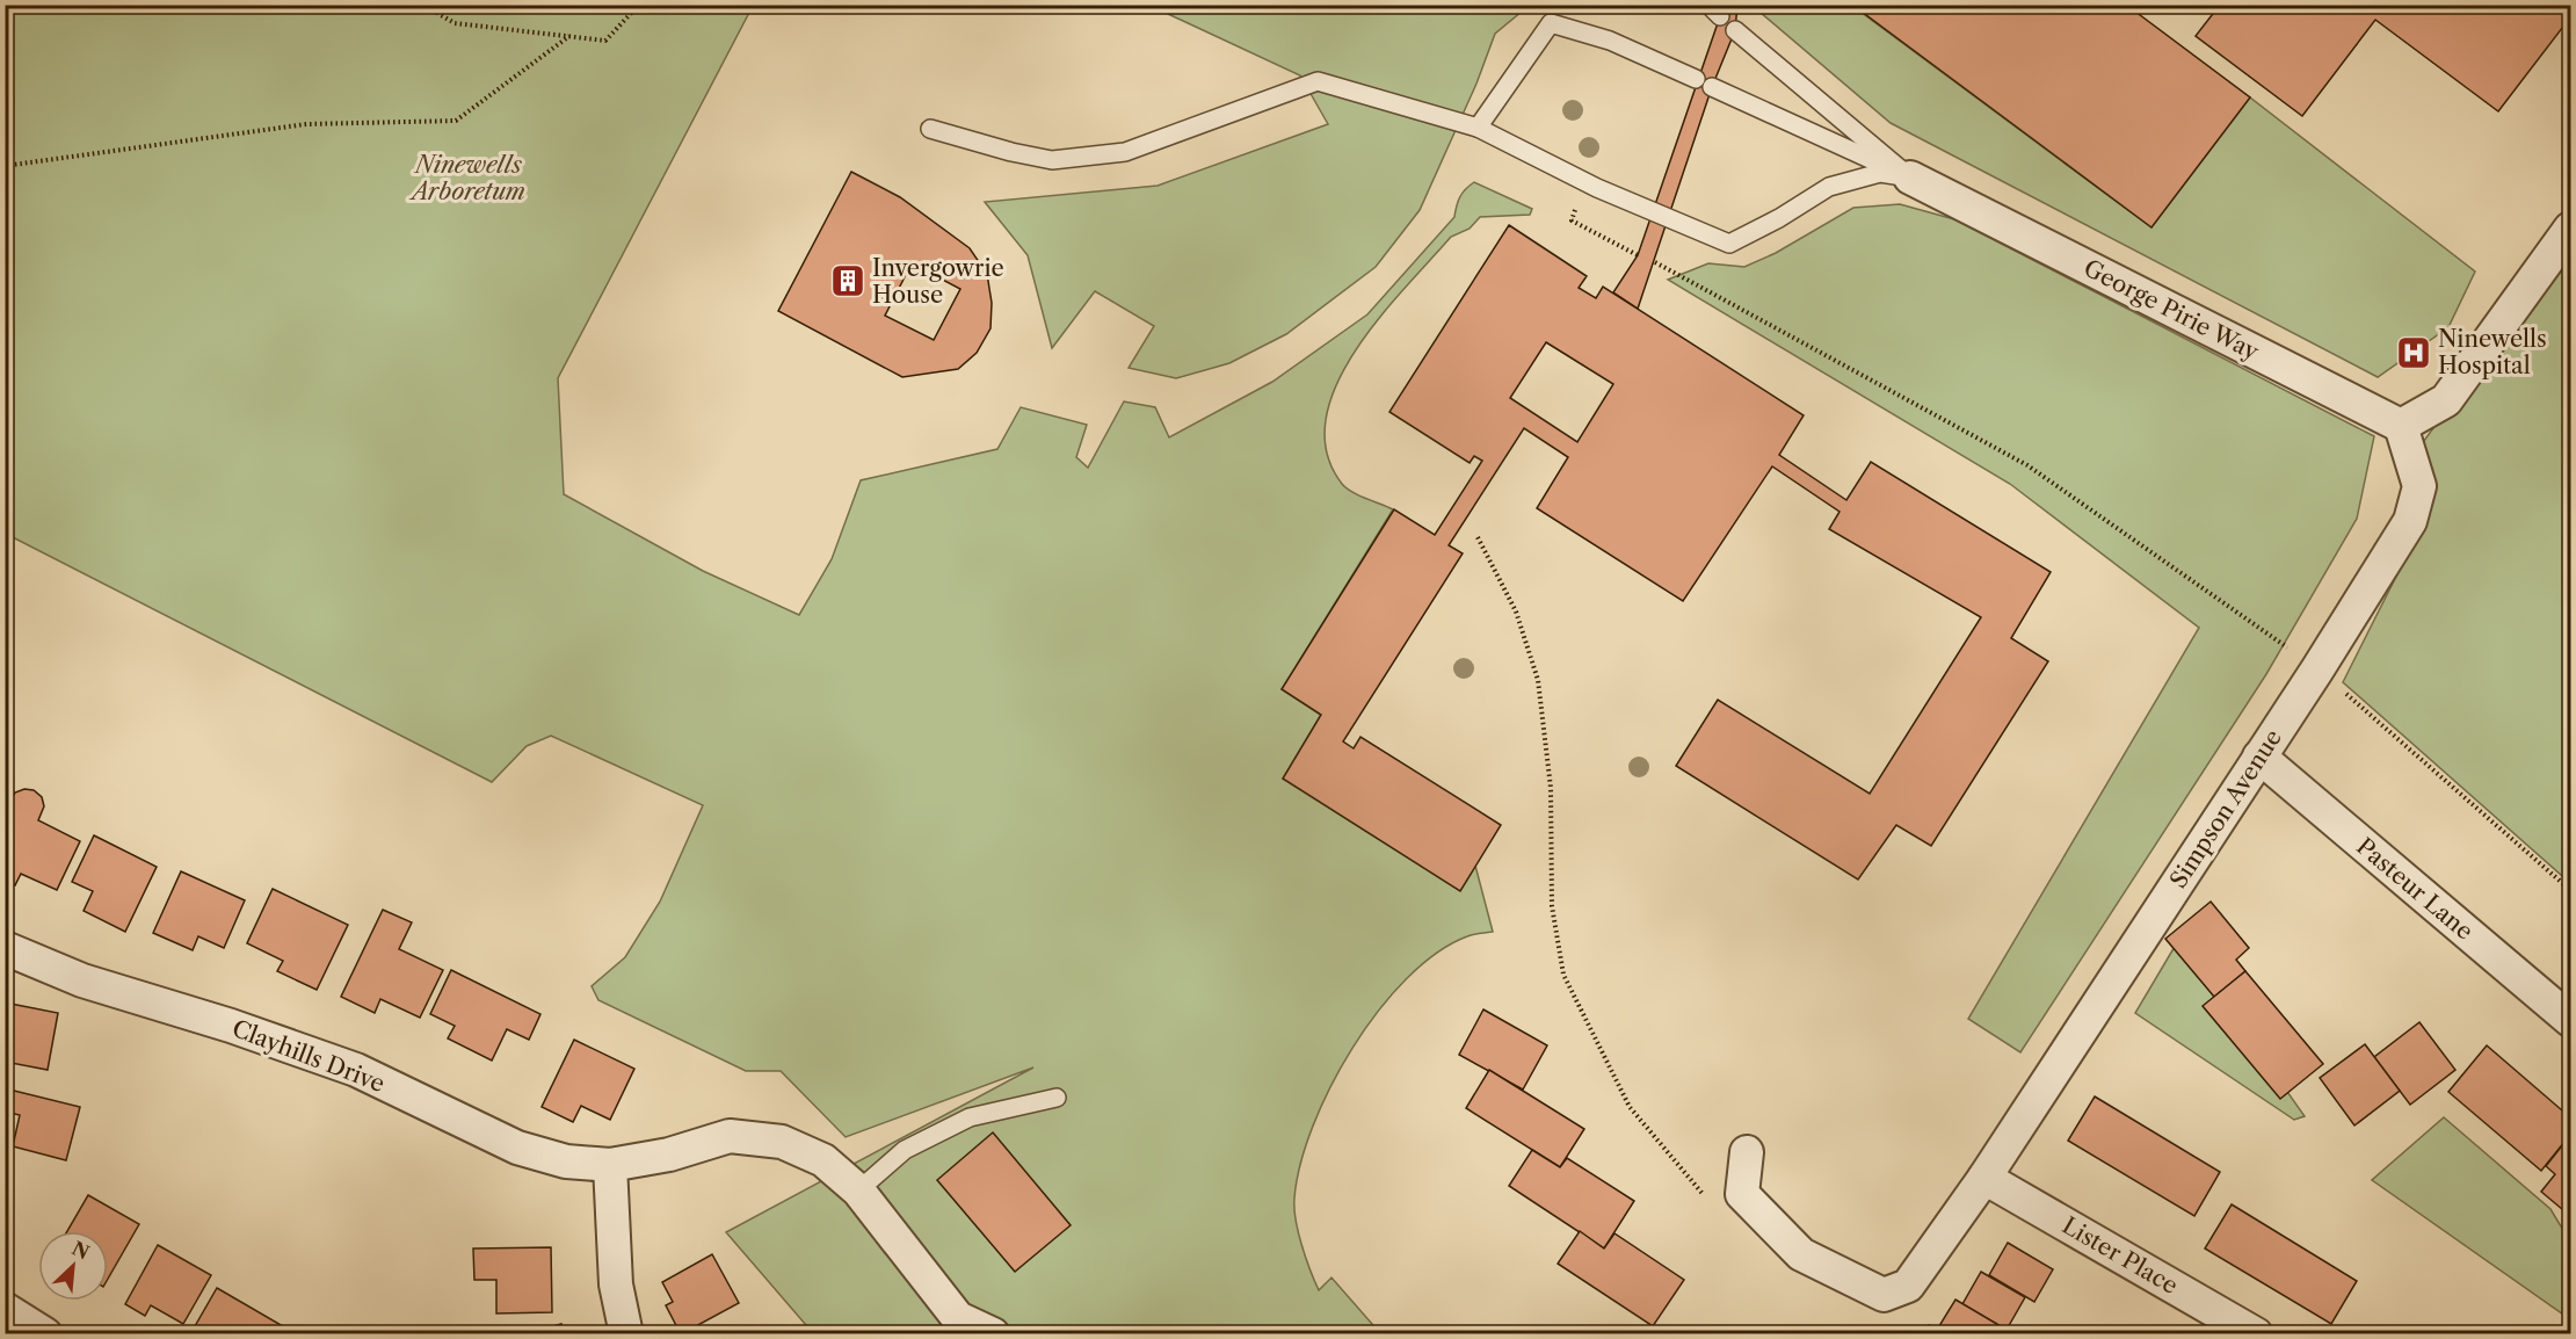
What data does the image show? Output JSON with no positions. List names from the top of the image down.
{
  "streets": {
    "street": [
      "George Pirie Way",
      "Simpson Avenue",
      "Pasteur Lane",
      "Clayhills Drive",
      "Lister Place"
    ]
  },
  "crossings": [
    ["George Pirie Way", "Simpson Avenue"],
    ["Simpson Avenue", "Pasteur Lane"],
    ["Simpson Avenue", "Lister Place"]
  ],
  "parks": ["Ninewells Arboretum"],
  "places": {
    "building": ["Invergowrie House"],
    "hospital": ["Ninewells Hospital"]
  },
  "north": "top right"
}
